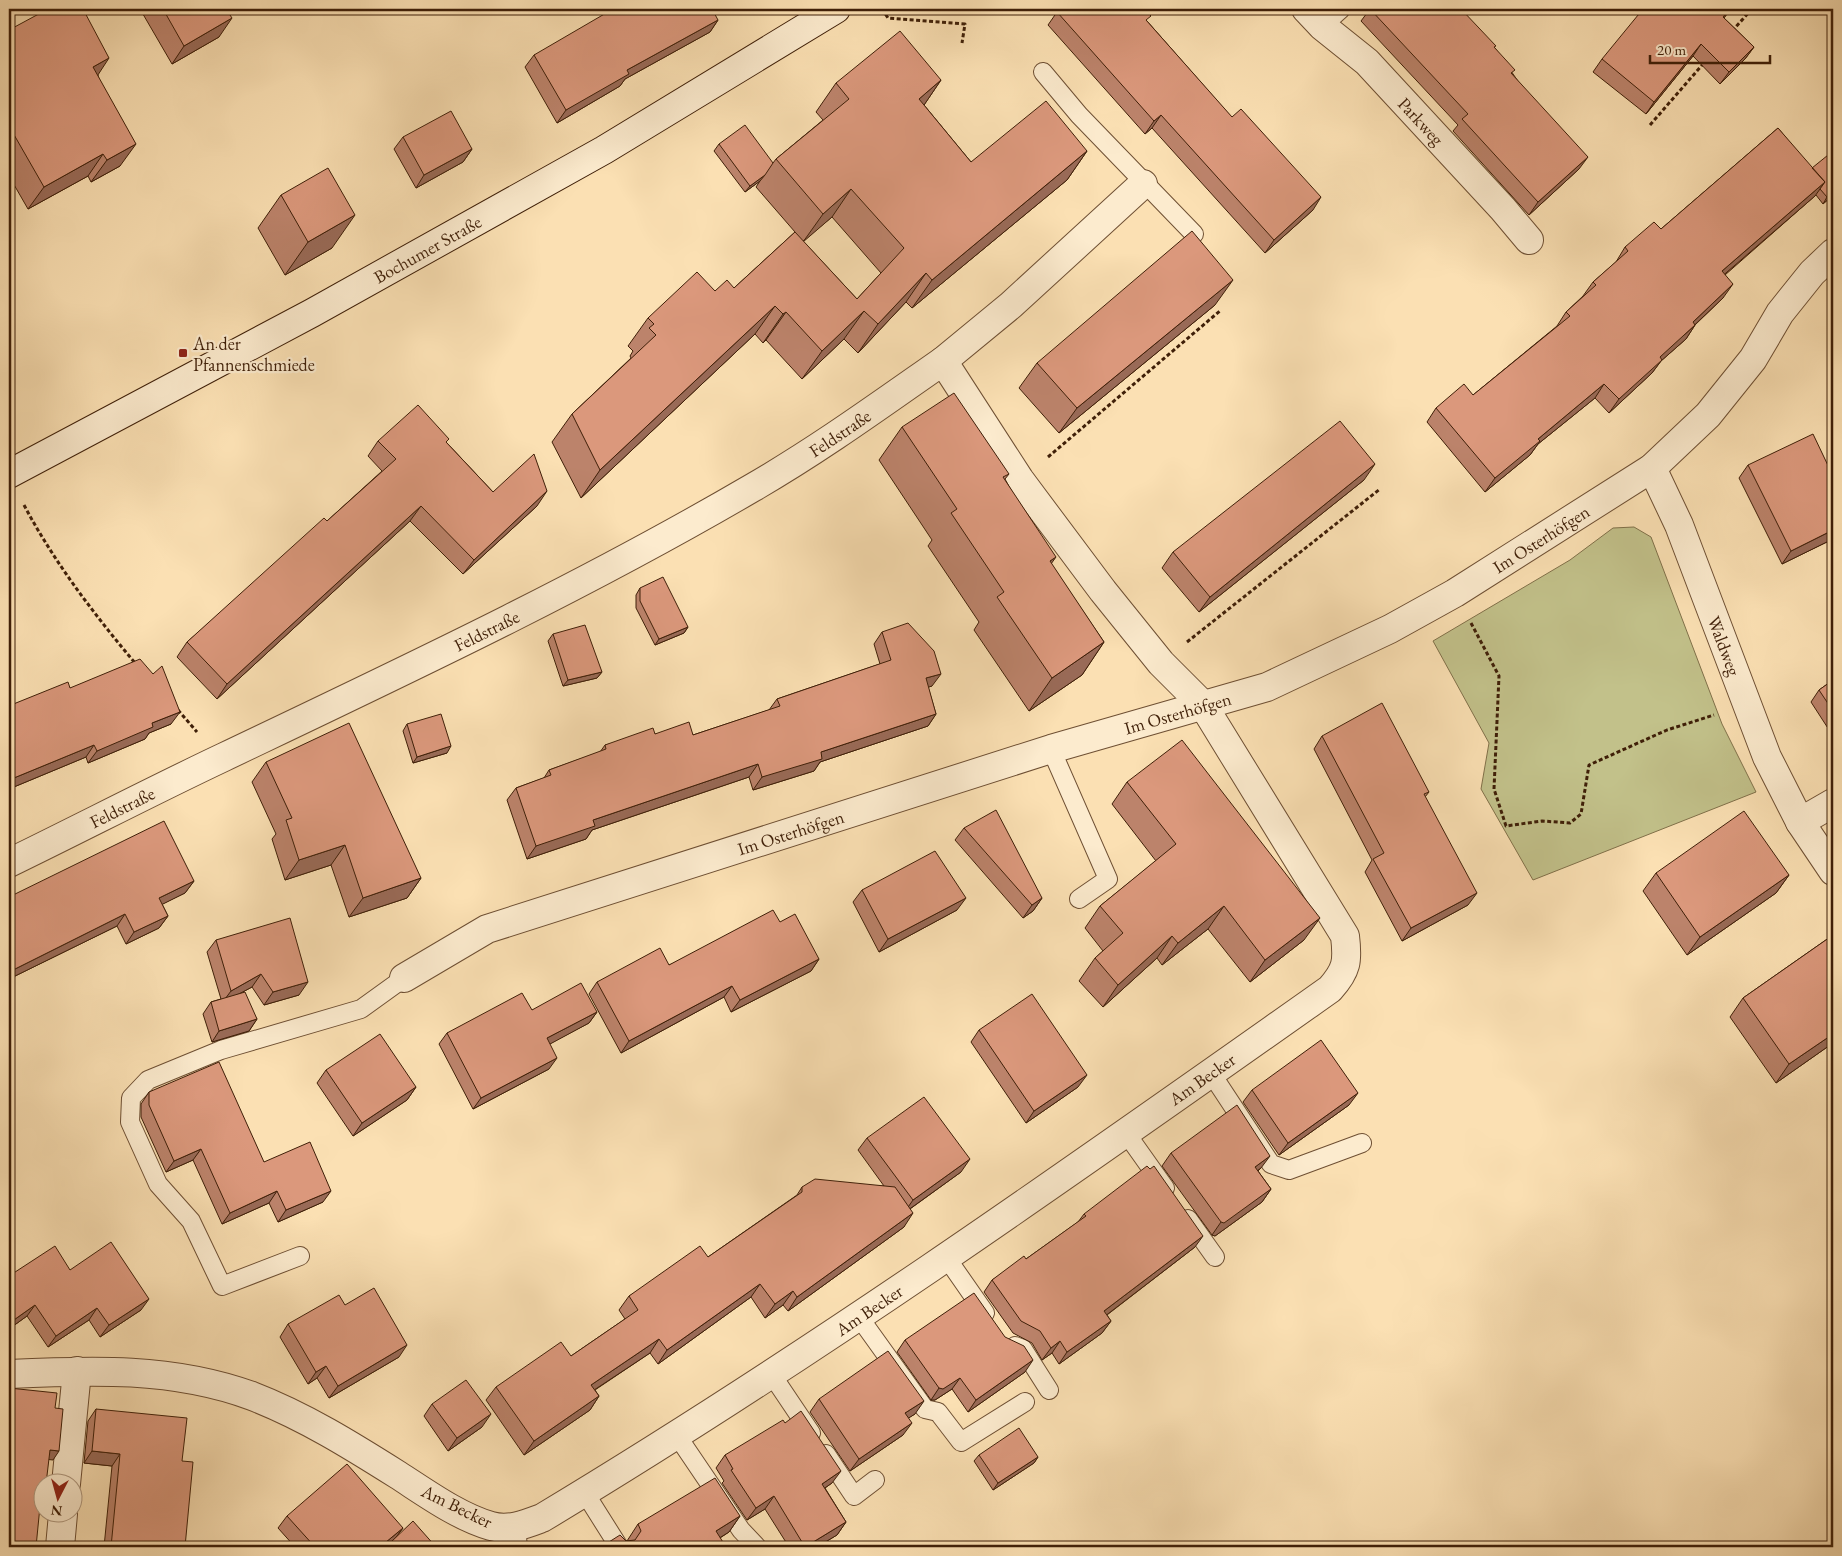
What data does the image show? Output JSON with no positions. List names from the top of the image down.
{
  "streets": {
    "street": [
      "Parkweg",
      "Bochumer Straße",
      "Feldstraße",
      "Im Osterhöfgen",
      "Waldweg",
      "Am Becker"
    ]
  },
  "crossings": [
    ["Im Osterhöfgen", "Waldweg"],
    ["Im Osterhöfgen", "Am Becker"]
  ],
  "places": {
    "transit": ["An der Pfannenschmiede"]
  },
  "scale_bar": "20 m",
  "north": "bottom"
}
